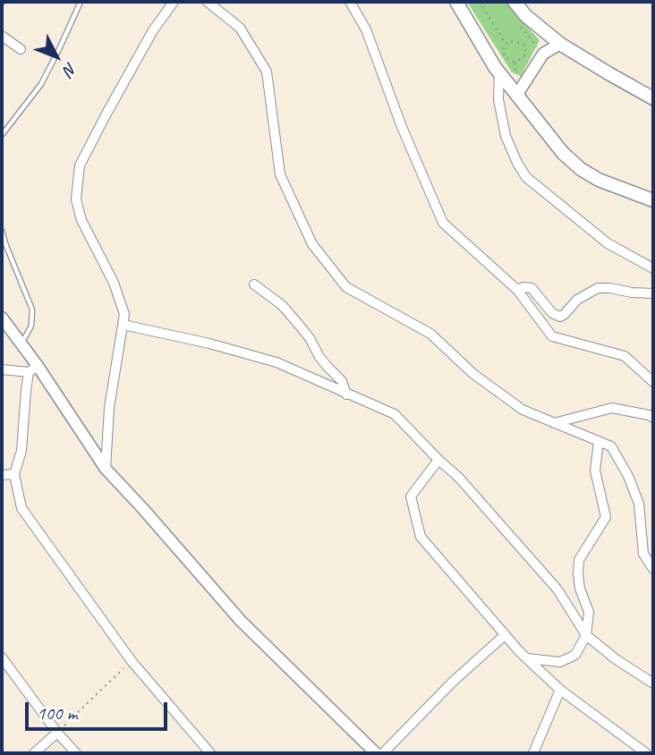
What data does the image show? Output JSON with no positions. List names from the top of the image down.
{
  "scale_bar": "100 m",
  "north": "bottom right"
}
